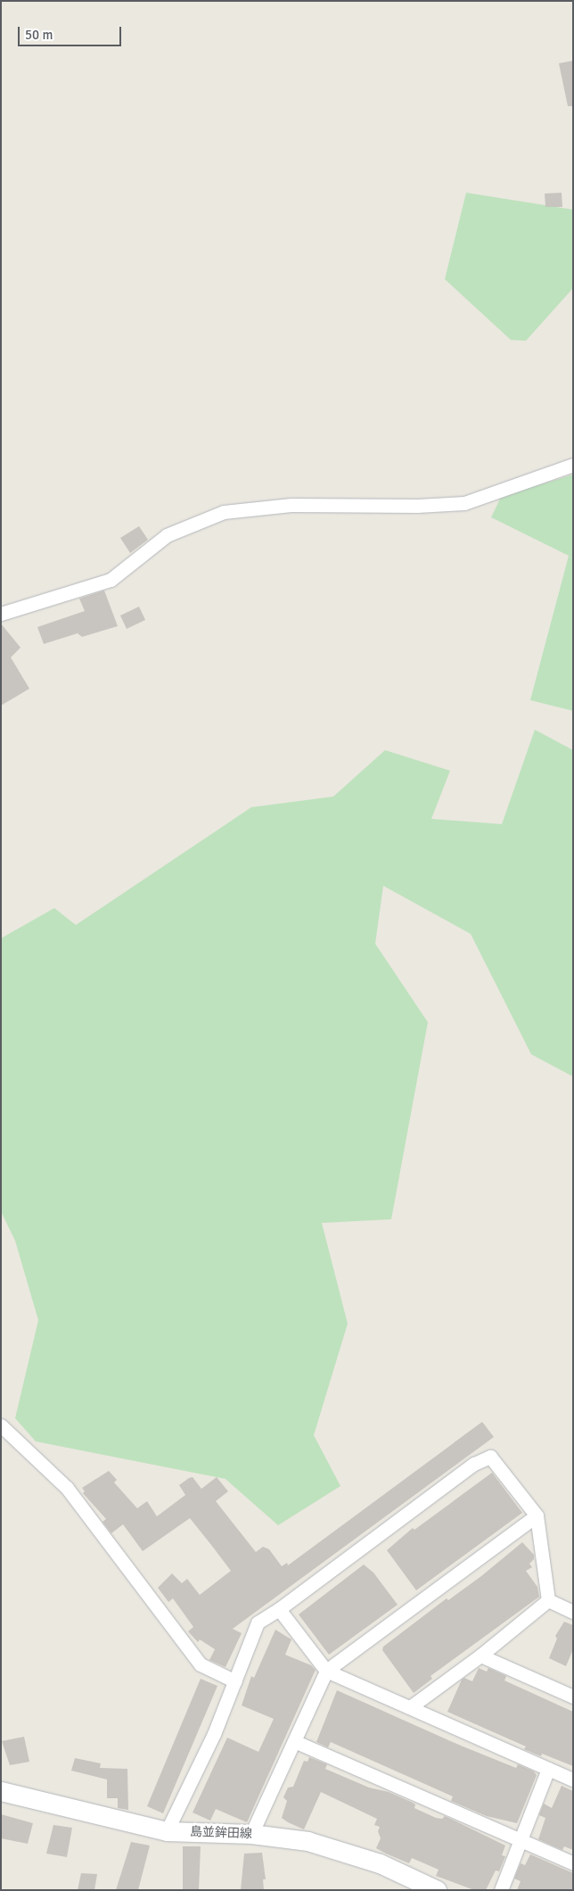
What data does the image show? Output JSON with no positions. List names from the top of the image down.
{
  "streets": {
    "main road": ["島並鉾田線"]
  },
  "scale_bar": "50 m"
}
